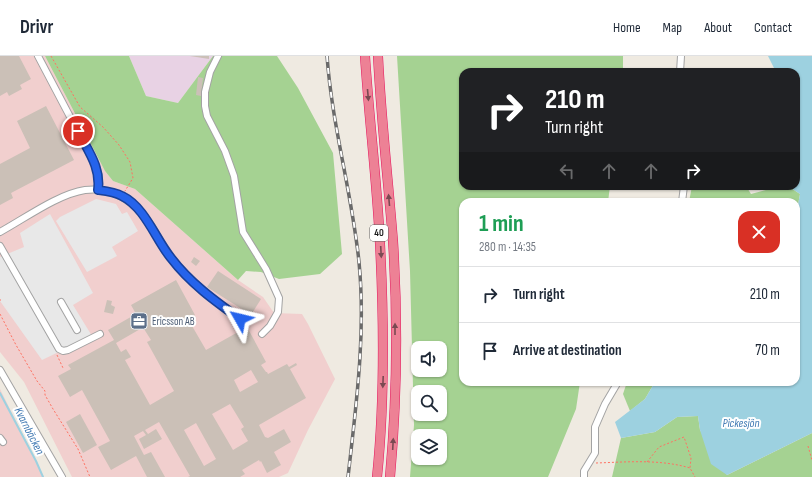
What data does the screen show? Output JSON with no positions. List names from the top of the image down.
{
  "streets": {
    "highway": ["40"]
  },
  "water": ["Pickesjön", "Kvarnbäcken"],
  "places": {
    "office": ["Ericsson AB"]
  },
  "page": {
    "header": "Drivr",
    "nav": [
      "Home",
      "Map",
      "About",
      "Contact"
    ],
    "turn": ["210 m", "Turn right"],
    "heading": ["1 min", "280 m · 14:35"],
    "list": [
      {
        "name": "Turn right",
        "value": "210 m"
      },
      {
        "name": "Arrive at destination",
        "value": "70 m"
      }
    ]
  }
}
